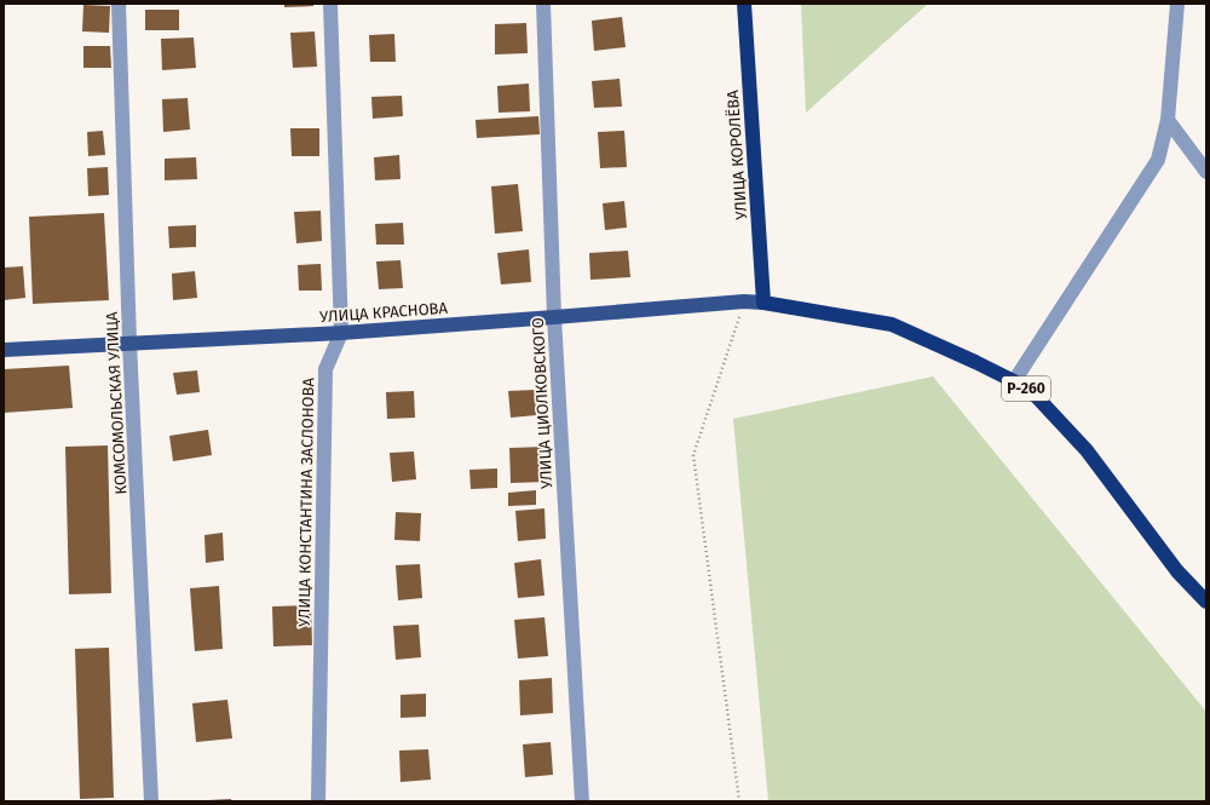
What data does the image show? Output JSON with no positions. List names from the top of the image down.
{
  "streets": {
    "highway": ["УЛИЦА КОРОЛЁВА", "Р-260"],
    "main road": ["УЛИЦА КРАСНОВА"],
    "street": ["КОМСОМОЛЬСКАЯ УЛИЦА", "УЛИЦА ЦИОЛКОВСКОГО", "УЛИЦА КОНСТАНТИНА ЗАСЛОНОВА"]
  },
  "crossings": [
    ["УЛИЦА КОРОЛЁВА", "УЛИЦА КРАСНОВА"],
    ["УЛИЦА КОРОЛЁВА", "Р-260"],
    ["УЛИЦА КРАСНОВА", "Р-260"],
    ["УЛИЦА КРАСНОВА", "КОМСОМОЛЬСКАЯ УЛИЦА"],
    ["УЛИЦА КРАСНОВА", "УЛИЦА ЦИОЛКОВСКОГО"],
    ["УЛИЦА КРАСНОВА", "УЛИЦА КОНСТАНТИНА ЗАСЛОНОВА"]
  ]
}
